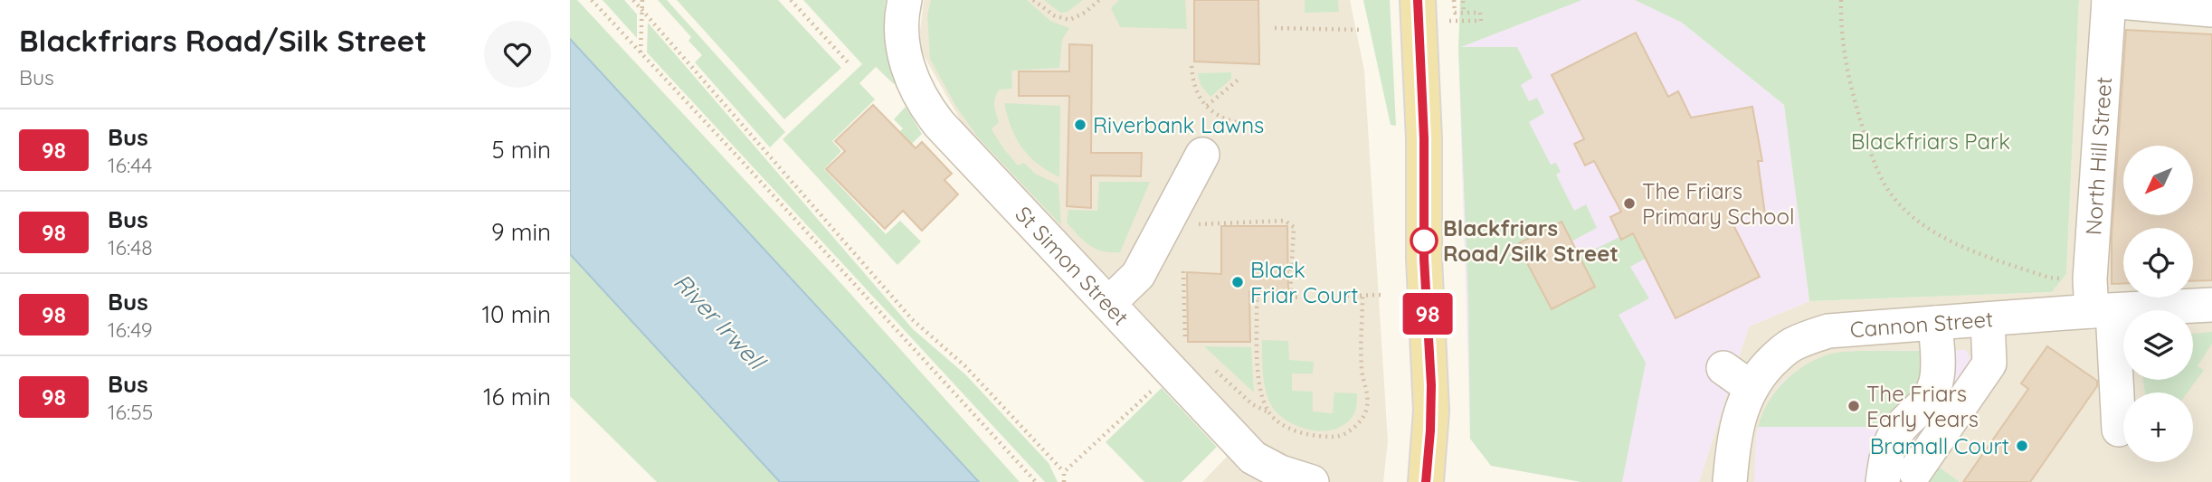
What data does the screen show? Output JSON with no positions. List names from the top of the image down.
{
  "streets": {
    "street": ["North Hill Street", "St Simon Street", "Cannon Street"]
  },
  "crossings": [
    ["North Hill Street", "Cannon Street"]
  ],
  "water": ["River Irwell"],
  "parks": ["Blackfriars Park"],
  "places": [
    "Riverbank Lawns",
    "The Friars Primary School",
    "Blackfriars Road/Silk Street",
    "Black Friar Court",
    "The Friars Early Years",
    "Bramall Court"
  ],
  "lines": ["bus line 98"],
  "north": "bottom left",
  "page": {
    "heading": ["Blackfriars Road/Silk Street", "Bus"],
    "on_map": "98",
    "list": [
      {
        "mark": "98",
        "name": "Bus",
        "note": "16:44",
        "value": "5 min"
      },
      {
        "mark": "98",
        "name": "Bus",
        "note": "16:48",
        "value": "9 min"
      },
      {
        "mark": "98",
        "name": "Bus",
        "note": "16:49",
        "value": "10 min"
      },
      {
        "mark": "98",
        "name": "Bus",
        "note": "16:55",
        "value": "16 min"
      }
    ],
    "map_buttons": "+"
  }
}
